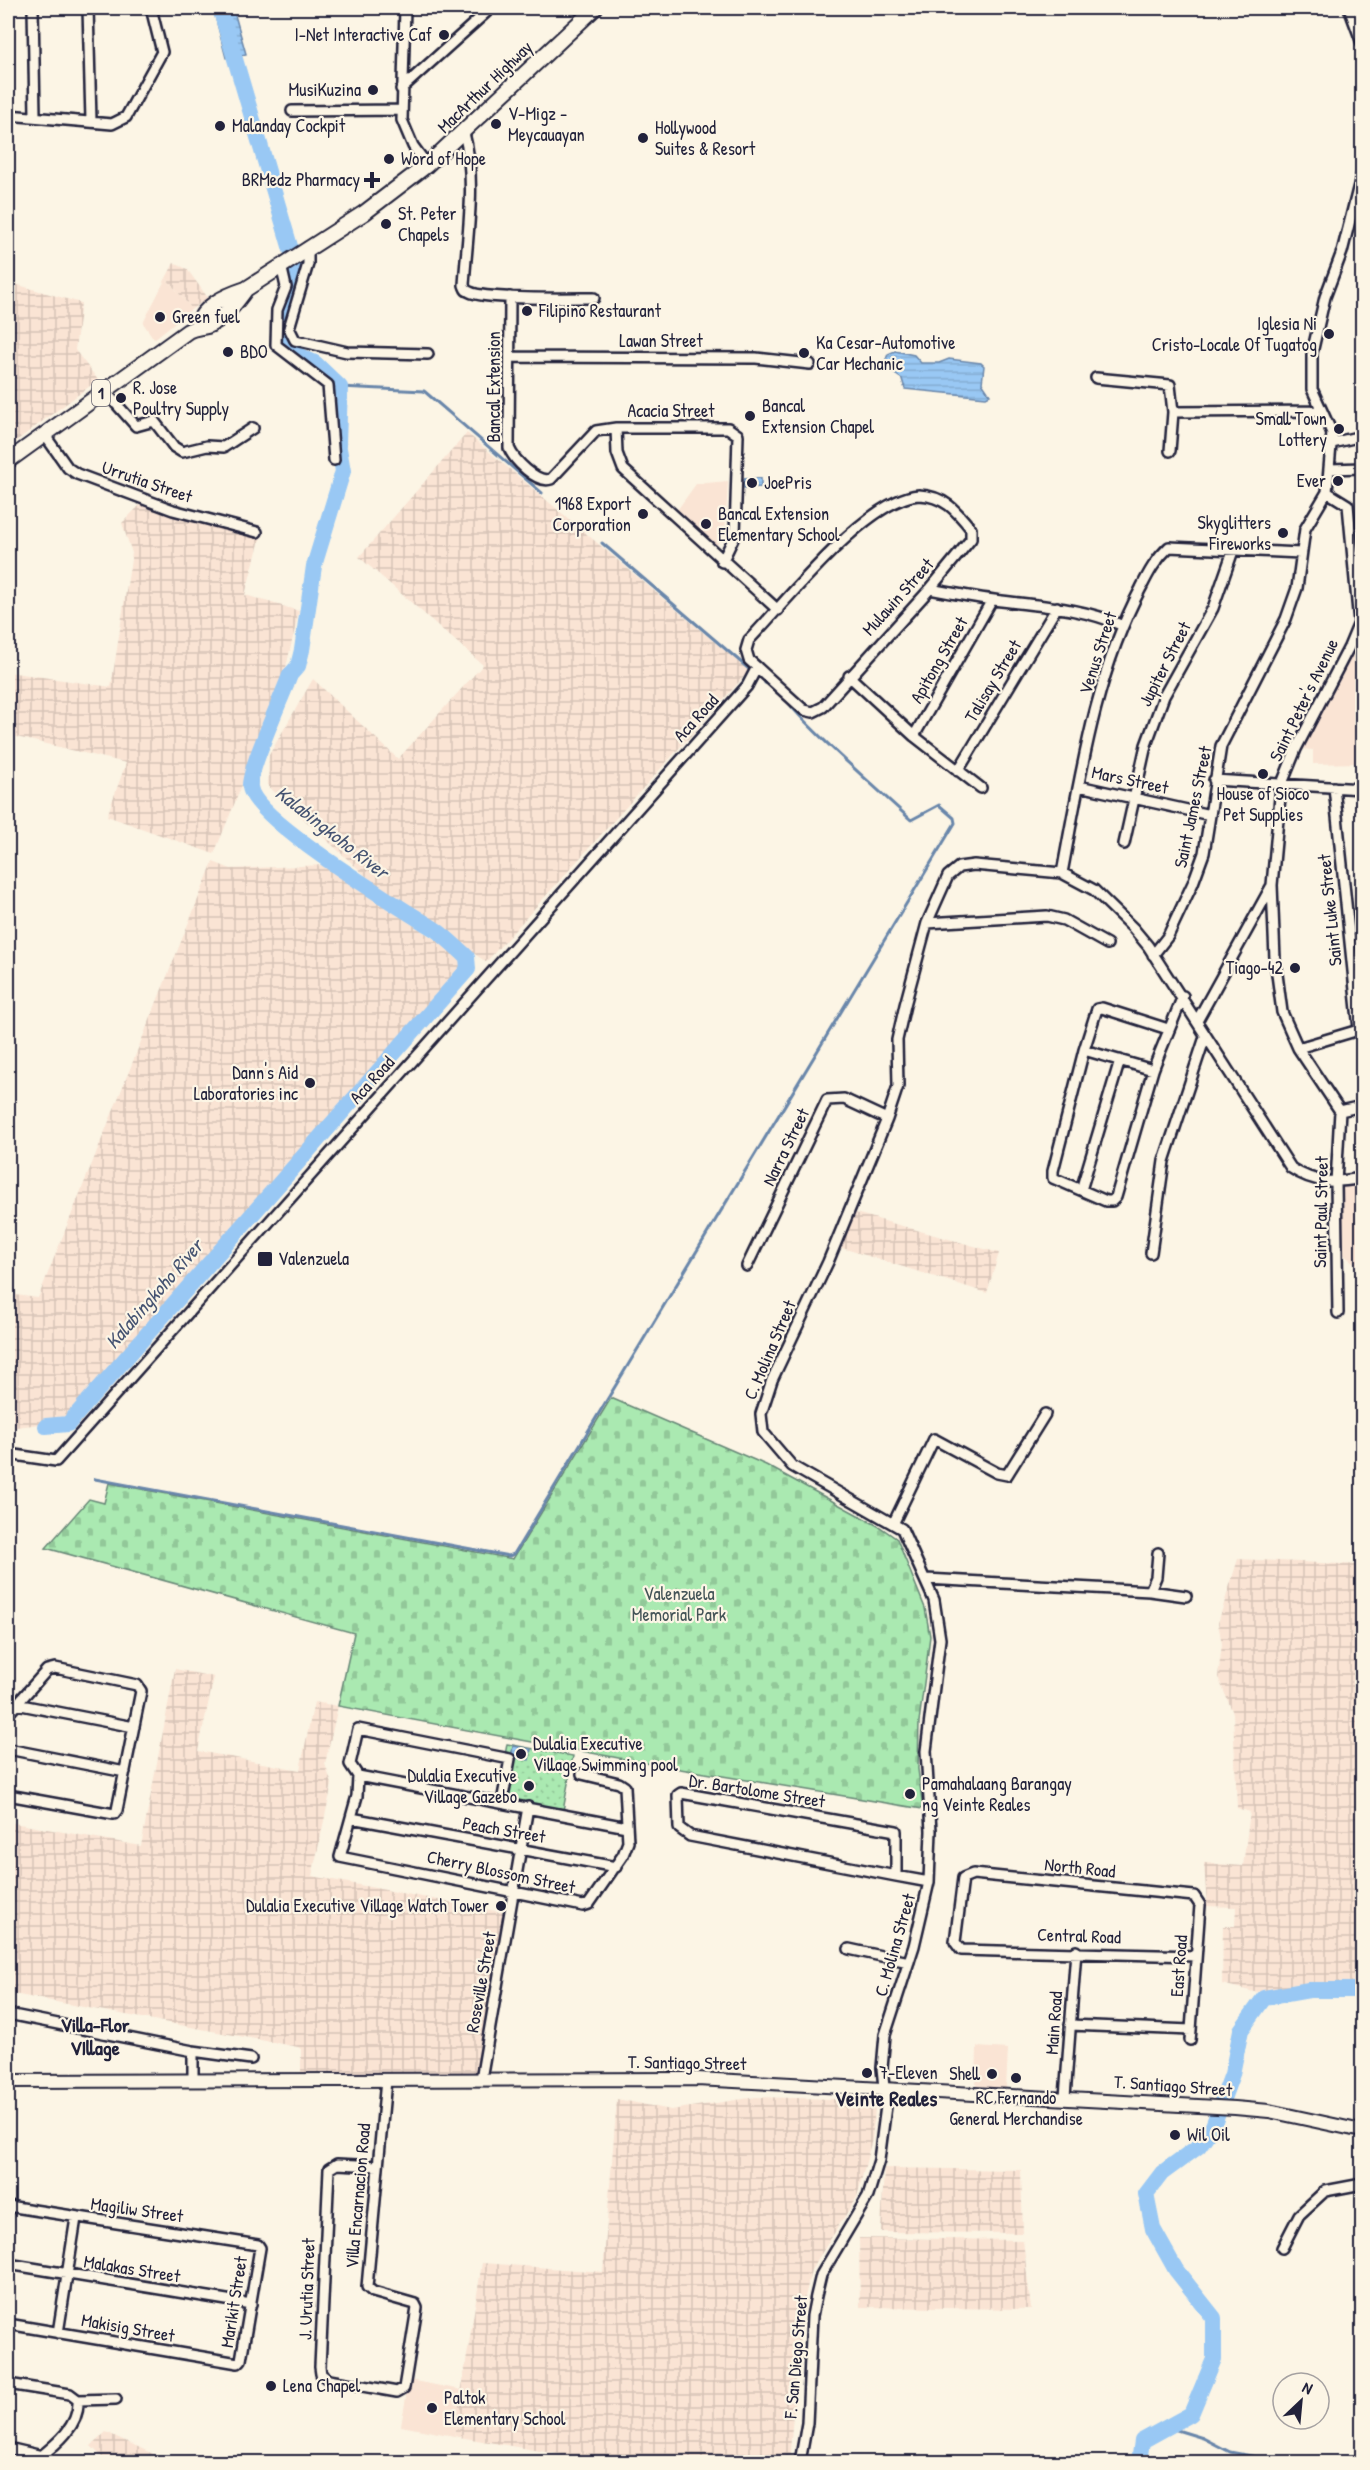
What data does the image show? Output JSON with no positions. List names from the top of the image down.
{
  "streets": {
    "highway": ["MacArthur Highway", "1"],
    "main road": ["T. Santiago Street"],
    "street": [
      "Lawan Street",
      "Bancal Extension",
      "Acacia Street",
      "Urrutia Street",
      "Mulawin Street",
      "Venus Street",
      "Apitong Street",
      "Jupiter Street",
      "Talisay Street",
      "Saint Peter's Avenue",
      "Aca Road",
      "Mars Street",
      "Saint James Street",
      "Saint Luke Street",
      "Narra Street",
      "Saint Paul Street",
      "C. Molina Street",
      "Dr. Bartolome Street",
      "Peach Street",
      "North Road",
      "Cherry Blossom Street",
      "Central Road",
      "East Road",
      "Roseville Street",
      "Main Road",
      "Villa Encarnacion Road",
      "Magiliw Street",
      "Malakas Street",
      "J. Urutia Street",
      "Marikit Street",
      "Makisig Street",
      "F. San Diego Street"
    ]
  },
  "crossings": [
    ["MacArthur Highway", "Urrutia Street"],
    ["Lawan Street", "Bancal Extension"],
    ["Bancal Extension", "Acacia Street"],
    ["Venus Street", "Jupiter Street"],
    ["Venus Street", "Mars Street"],
    ["Venus Street", "Saint James Street"],
    ["Venus Street", "C. Molina Street"],
    ["Jupiter Street", "Mars Street"],
    ["Saint Peter's Avenue", "Saint James Street"],
    ["Saint Peter's Avenue", "Saint Paul Street"],
    ["Mars Street", "Saint James Street"],
    ["Saint James Street", "C. Molina Street"],
    ["Narra Street", "C. Molina Street"],
    ["C. Molina Street", "Dr. Bartolome Street"],
    ["C. Molina Street", "T. Santiago Street"],
    ["C. Molina Street", "F. San Diego Street"],
    ["Peach Street", "Cherry Blossom Street"],
    ["Peach Street", "Roseville Street"],
    ["North Road", "Central Road"],
    ["North Road", "East Road"],
    ["Cherry Blossom Street", "Roseville Street"],
    ["Central Road", "East Road"],
    ["Central Road", "Main Road"],
    ["East Road", "Main Road"],
    ["Roseville Street", "T. Santiago Street"],
    ["Main Road", "T. Santiago Street"],
    ["T. Santiago Street", "Villa Encarnacion Road"],
    ["T. Santiago Street", "F. San Diego Street"],
    ["Villa Encarnacion Road", "J. Urutia Street"],
    ["Magiliw Street", "Marikit Street"],
    ["Malakas Street", "Marikit Street"],
    ["Marikit Street", "Makisig Street"]
  ],
  "districts": ["Villa-Flor VIllage", "Veinte Reales"],
  "water": ["Kalabingkoho River"],
  "parks": ["Valenzuela Memorial Park"],
  "places": {
    "other": [
      "I-Net Interactive Caf",
      "MusiKuzina",
      "V-Migz - Meycauayan",
      "Malanday Cockpit",
      "Hollywood Suites & Resort",
      "Word of Hope",
      "St. Peter Chapels",
      "Filipino Restaurant",
      "Green fuel",
      "Iglesia Ni Cristo-Locale Of Tugatog",
      "BDO",
      "Ka Cesar-Automotive Car Mechanic",
      "R. Jose Poultry Supply",
      "Bancal Extension Chapel",
      "Small Town Lottery",
      "Ever",
      "JoePris",
      "1968 Export Corporation",
      "Bancal Extension Elementary School",
      "Skyglitters Fireworks",
      "House of Sioco Pet Supplies",
      "Tiago-42",
      "Dann's Aid Laboratories inc",
      "Dulalia Executive Village Swimming pool",
      "Dulalia Executive Village Gazebo",
      "Pamahalaang Barangay ng Veinte Reales",
      "Dulalia Executive Village Watch Tower",
      "7-Eleven",
      "Shell",
      "RC Fernando General Merchandise",
      "Wil Oil",
      "Lena Chapel",
      "Paltok Elementary School"
    ],
    "health": ["BRMedz Pharmacy"],
    "transit": ["Valenzuela"]
  },
  "north": "top right"
}
